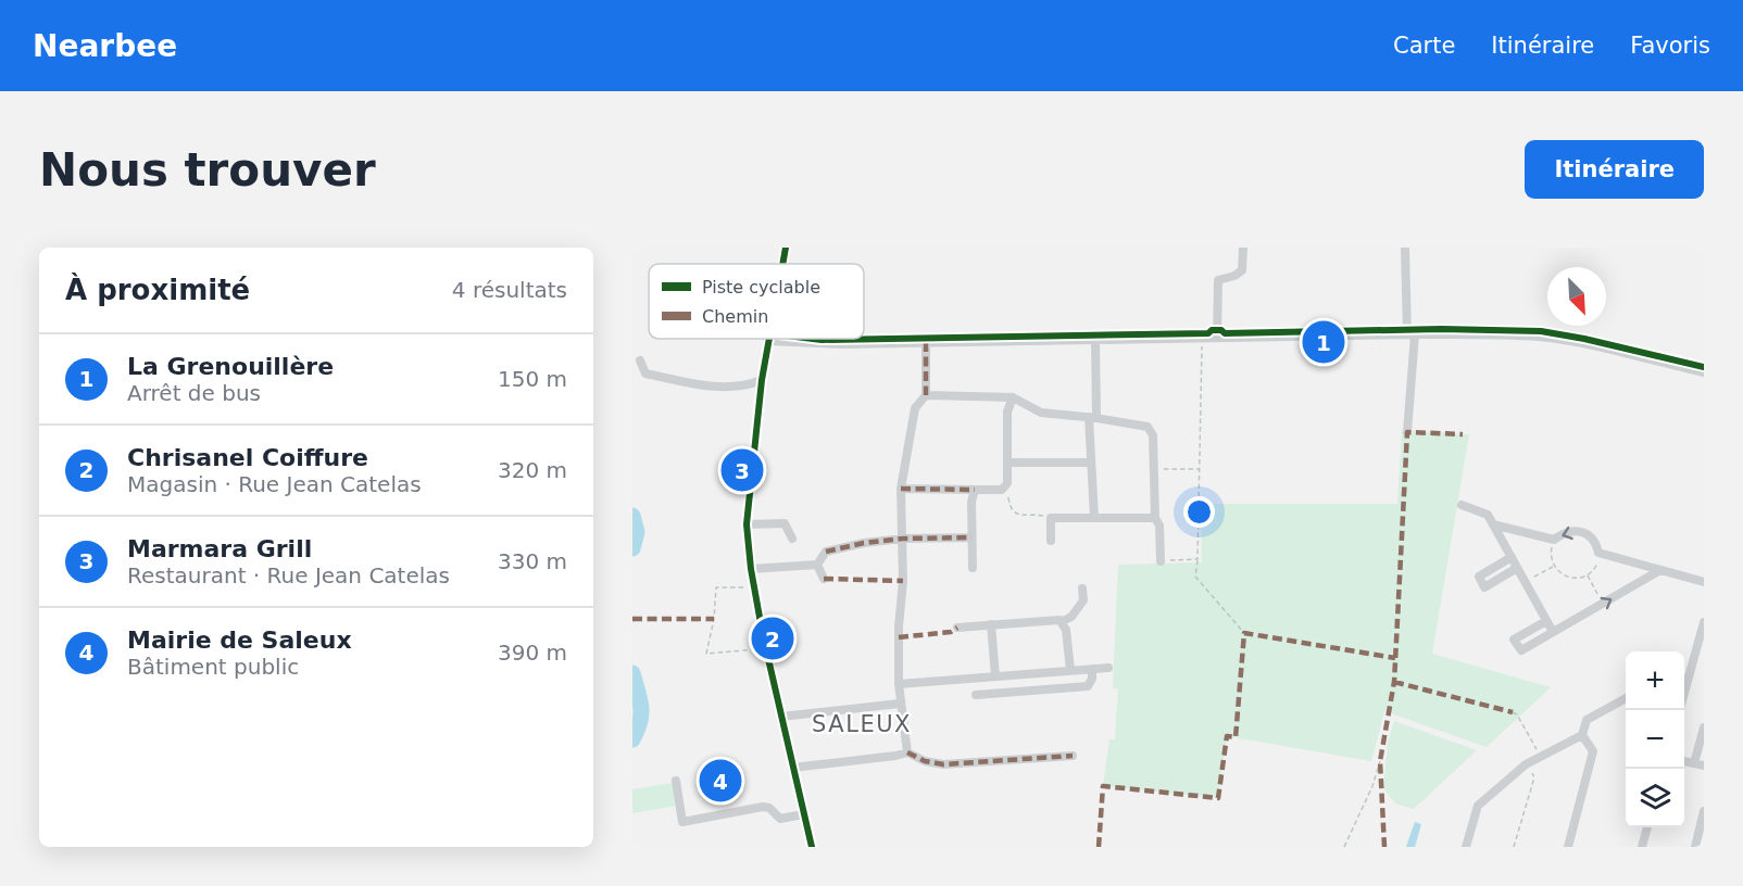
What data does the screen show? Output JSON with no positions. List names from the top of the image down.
{
  "districts": ["SALEUX"],
  "legend": ["Piste cyclable", "Chemin"],
  "north": "bottom right",
  "page": {
    "header": "Nearbee",
    "nav": ["Carte", "Itinéraire", "Favoris"],
    "buttons": "Itinéraire",
    "title": "Nous trouver",
    "heading": ["À proximité", "4 résultats"],
    "pins": [
      "1",
      "3",
      "2",
      "4"
    ],
    "list": [
      {
        "mark": "1",
        "name": "La Grenouillère",
        "note": "Arrêt de bus",
        "value": "150 m"
      },
      {
        "mark": "2",
        "name": "Chrisanel Coiffure",
        "note": "Magasin · Rue Jean Catelas",
        "value": "320 m"
      },
      {
        "mark": "3",
        "name": "Marmara Grill",
        "note": "Restaurant · Rue Jean Catelas",
        "value": "330 m"
      },
      {
        "mark": "4",
        "name": "Mairie de Saleux",
        "note": "Bâtiment public",
        "value": "390 m"
      }
    ],
    "map_buttons": ["+", "−"]
  }
}
